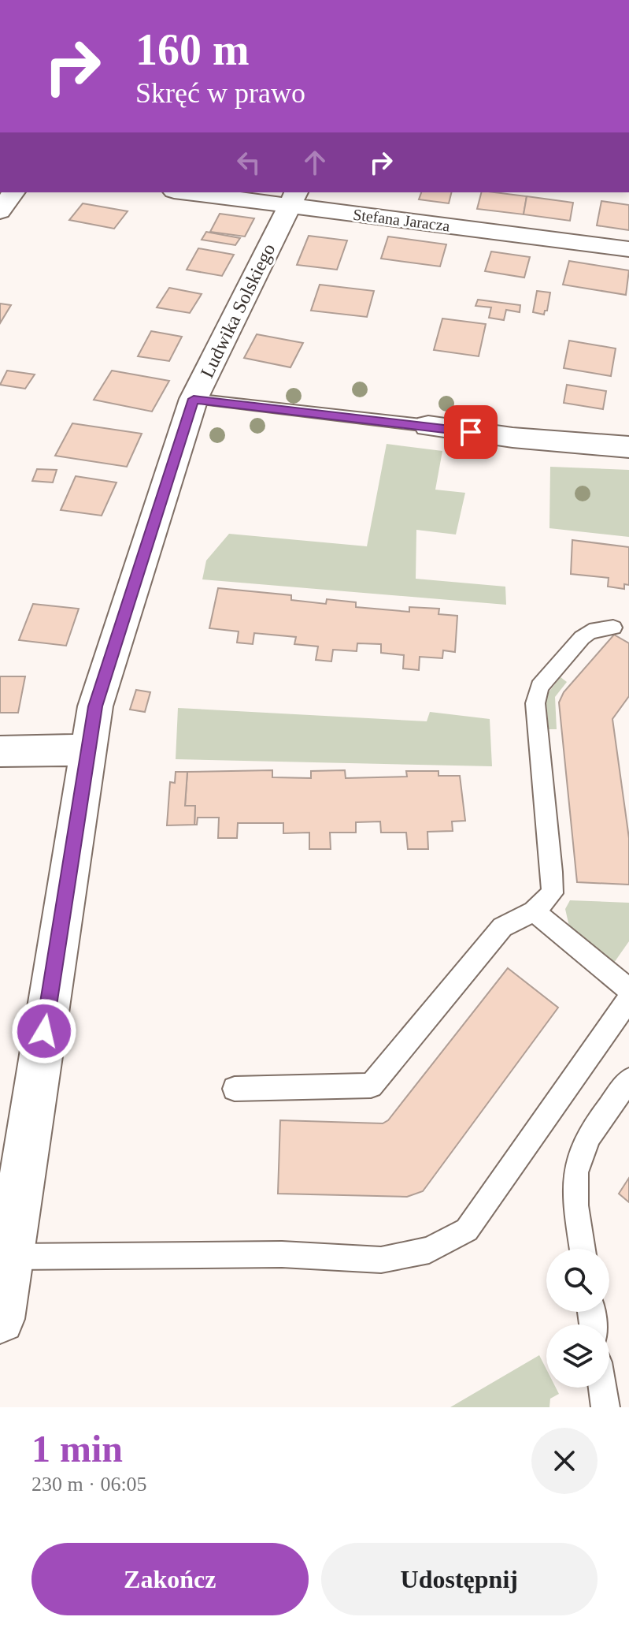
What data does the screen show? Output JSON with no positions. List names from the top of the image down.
{
  "streets": {
    "street": ["Stefana Jaracza", "Ludwika Solskiego"]
  },
  "crossings": [
    ["Stefana Jaracza", "Ludwika Solskiego"]
  ],
  "page": {
    "turn": ["160 m", "Skręć w prawo"],
    "heading": ["1 min", "230 m · 06:05"],
    "buttons": ["Zakończ", "Udostępnij"]
  }
}
